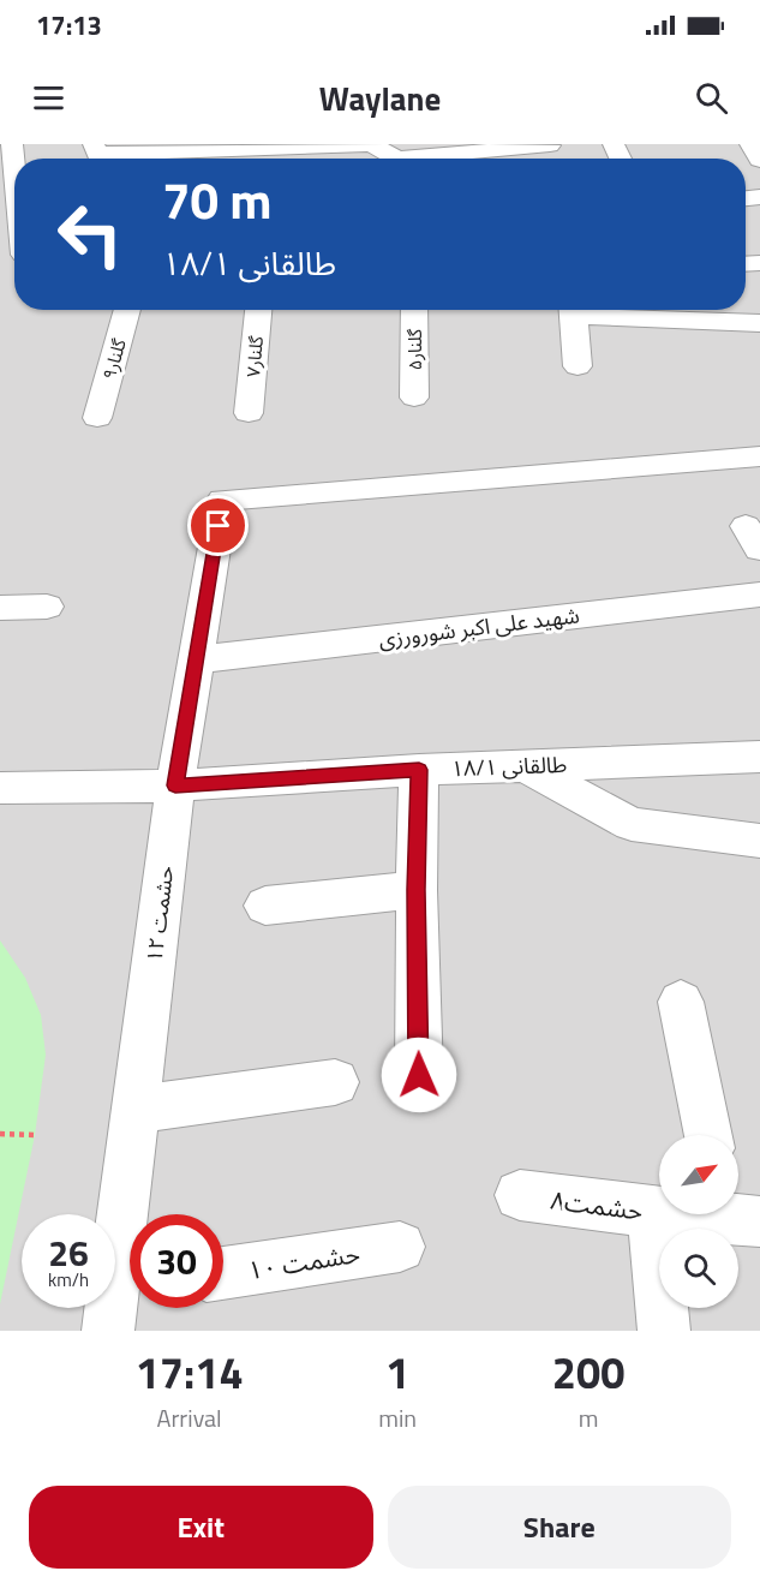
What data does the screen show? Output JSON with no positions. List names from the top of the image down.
{
  "streets": {
    "street": [
      "گلنار۵",
      "گلنار۷",
      "گلنار۹",
      "شهید علی اکبر شورورزی",
      "طالقانی ۱۸/۱",
      "حشمت ۱۲",
      "حشمت۸",
      "حشمت ۱۰"
    ]
  },
  "crossings": [
    ["شهید علی اکبر شورورزی", "حشمت ۱۲"],
    ["طالقانی ۱۸/۱", "حشمت ۱۲"]
  ],
  "north": "top right",
  "page": {
    "status": "17:13",
    "header": "Waylane",
    "turn": ["70 m", "طالقانی ۱۸/۱"],
    "speed": "26 km/h",
    "limit": "30",
    "eta": [
      "17:14",
      "Arrival",
      "1",
      "min",
      "200",
      "m"
    ],
    "buttons": ["Exit", "Share"]
  }
}
